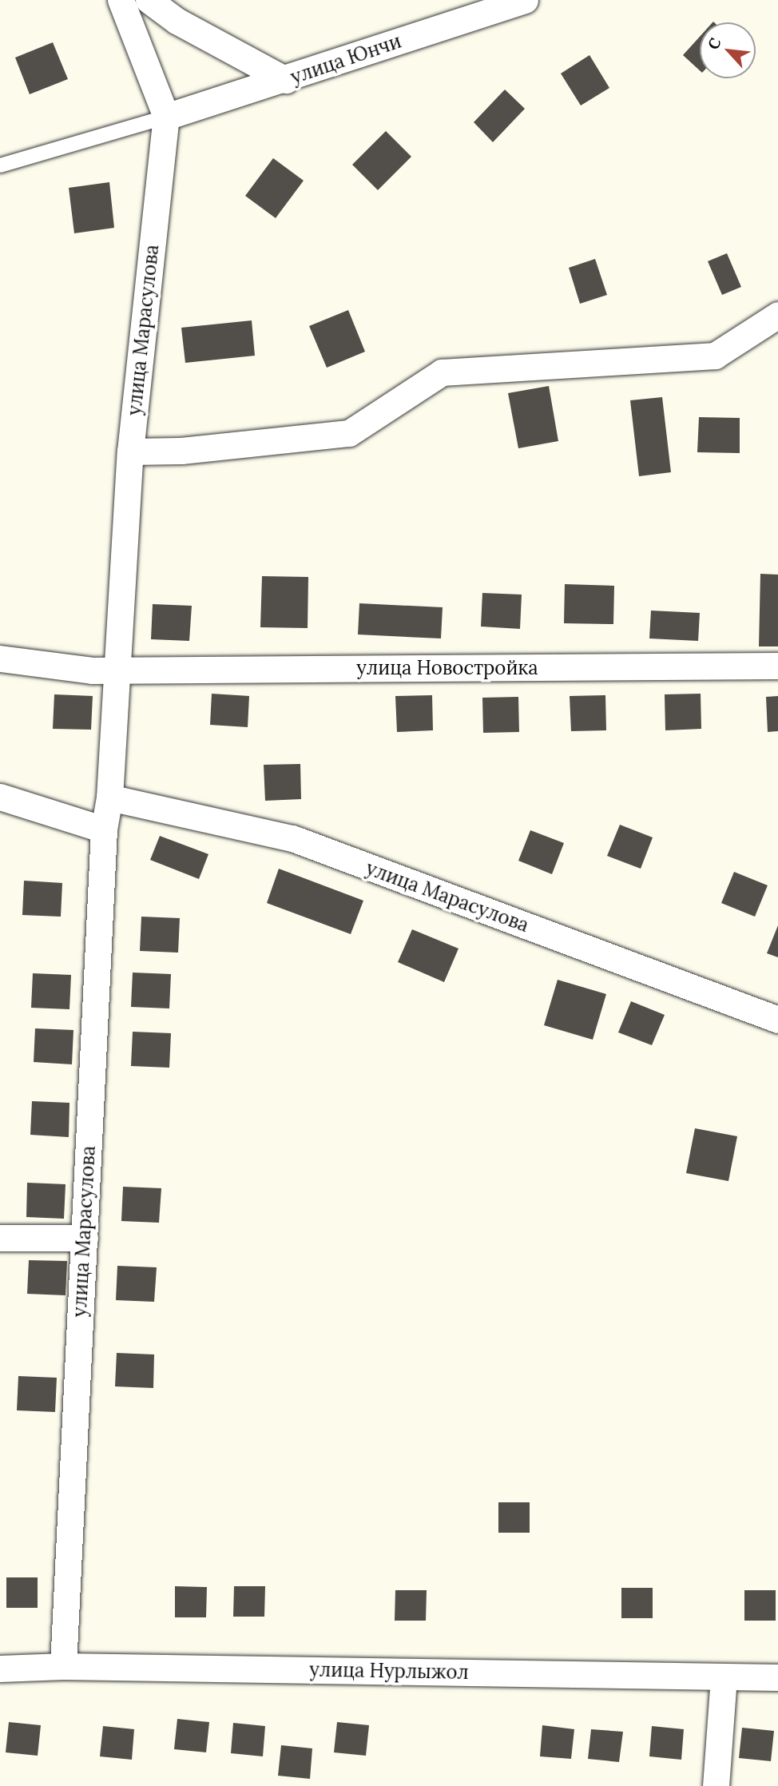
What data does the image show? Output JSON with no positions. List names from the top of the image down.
{
  "streets": {
    "street": [
      "улица Юнчи",
      "улица Марасулова",
      "улица Новостройка",
      "улица Нурлыжол"
    ]
  },
  "crossings": [
    ["улица Юнчи", "улица Марасулова"],
    ["улица Марасулова", "улица Новостройка"],
    ["улица Марасулова", "улица Нурлыжол"]
  ],
  "north": "top left"
}
